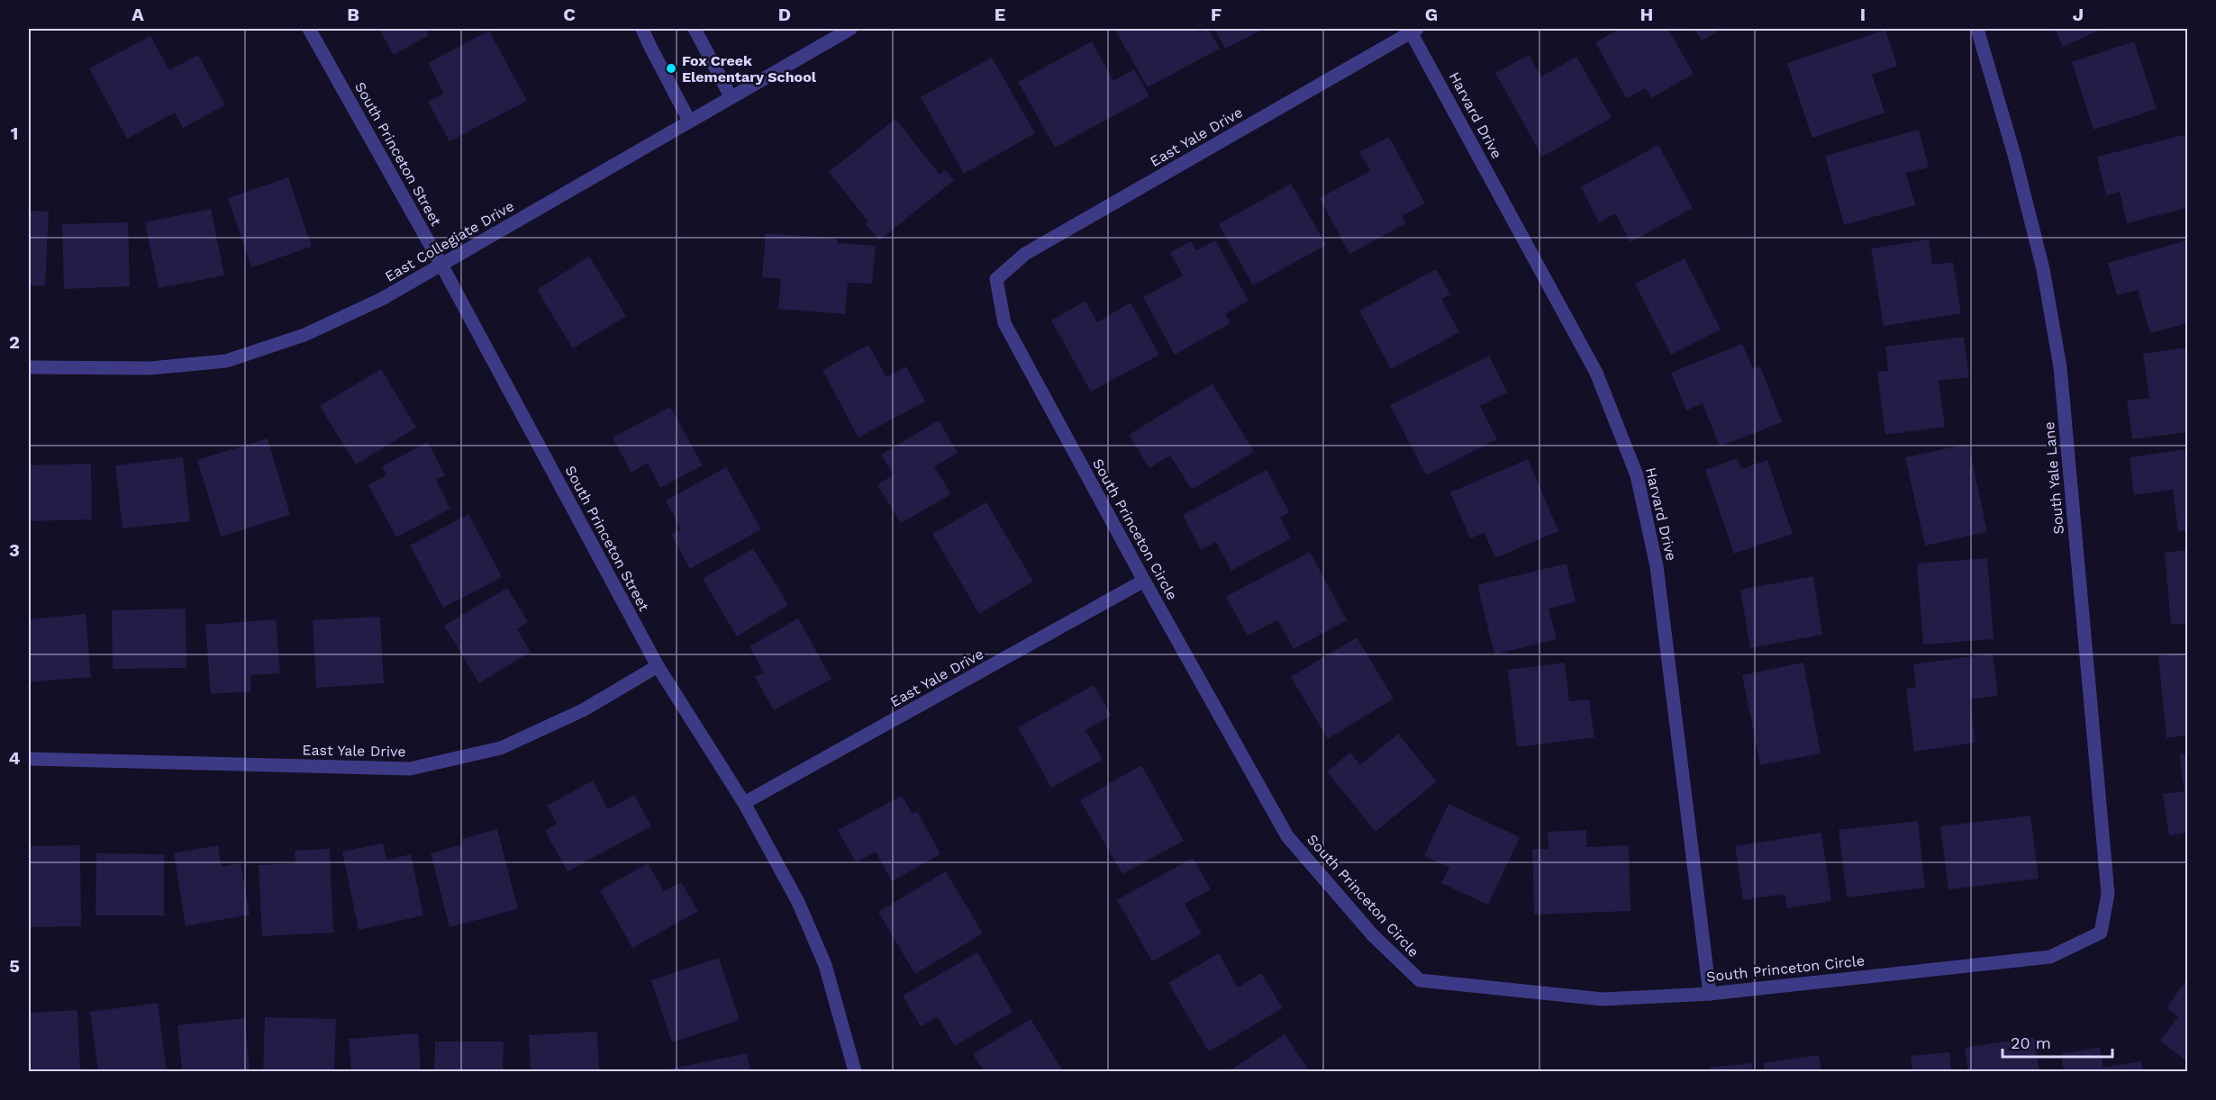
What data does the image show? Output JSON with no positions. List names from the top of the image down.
{
  "streets": {
    "street": [
      "Harvard Drive",
      "East Yale Drive",
      "South Princeton Street",
      "East Collegiate Drive",
      "South Yale Lane",
      "South Princeton Circle"
    ]
  },
  "crossings": [
    ["Harvard Drive", "East Yale Drive"],
    ["Harvard Drive", "South Princeton Circle"],
    ["East Yale Drive", "South Princeton Street"],
    ["East Yale Drive", "South Princeton Circle"],
    ["South Princeton Street", "East Collegiate Drive"],
    ["South Yale Lane", "South Princeton Circle"]
  ],
  "places": ["Fox Creek Elementary School"],
  "scale_bar": "20 m",
  "grid": {
    "columns": [
      "A",
      "B",
      "C",
      "D",
      "E",
      "F",
      "G",
      "H",
      "I",
      "J"
    ],
    "rows": [
      "1",
      "2",
      "3",
      "4",
      "5"
    ]
  }
}
